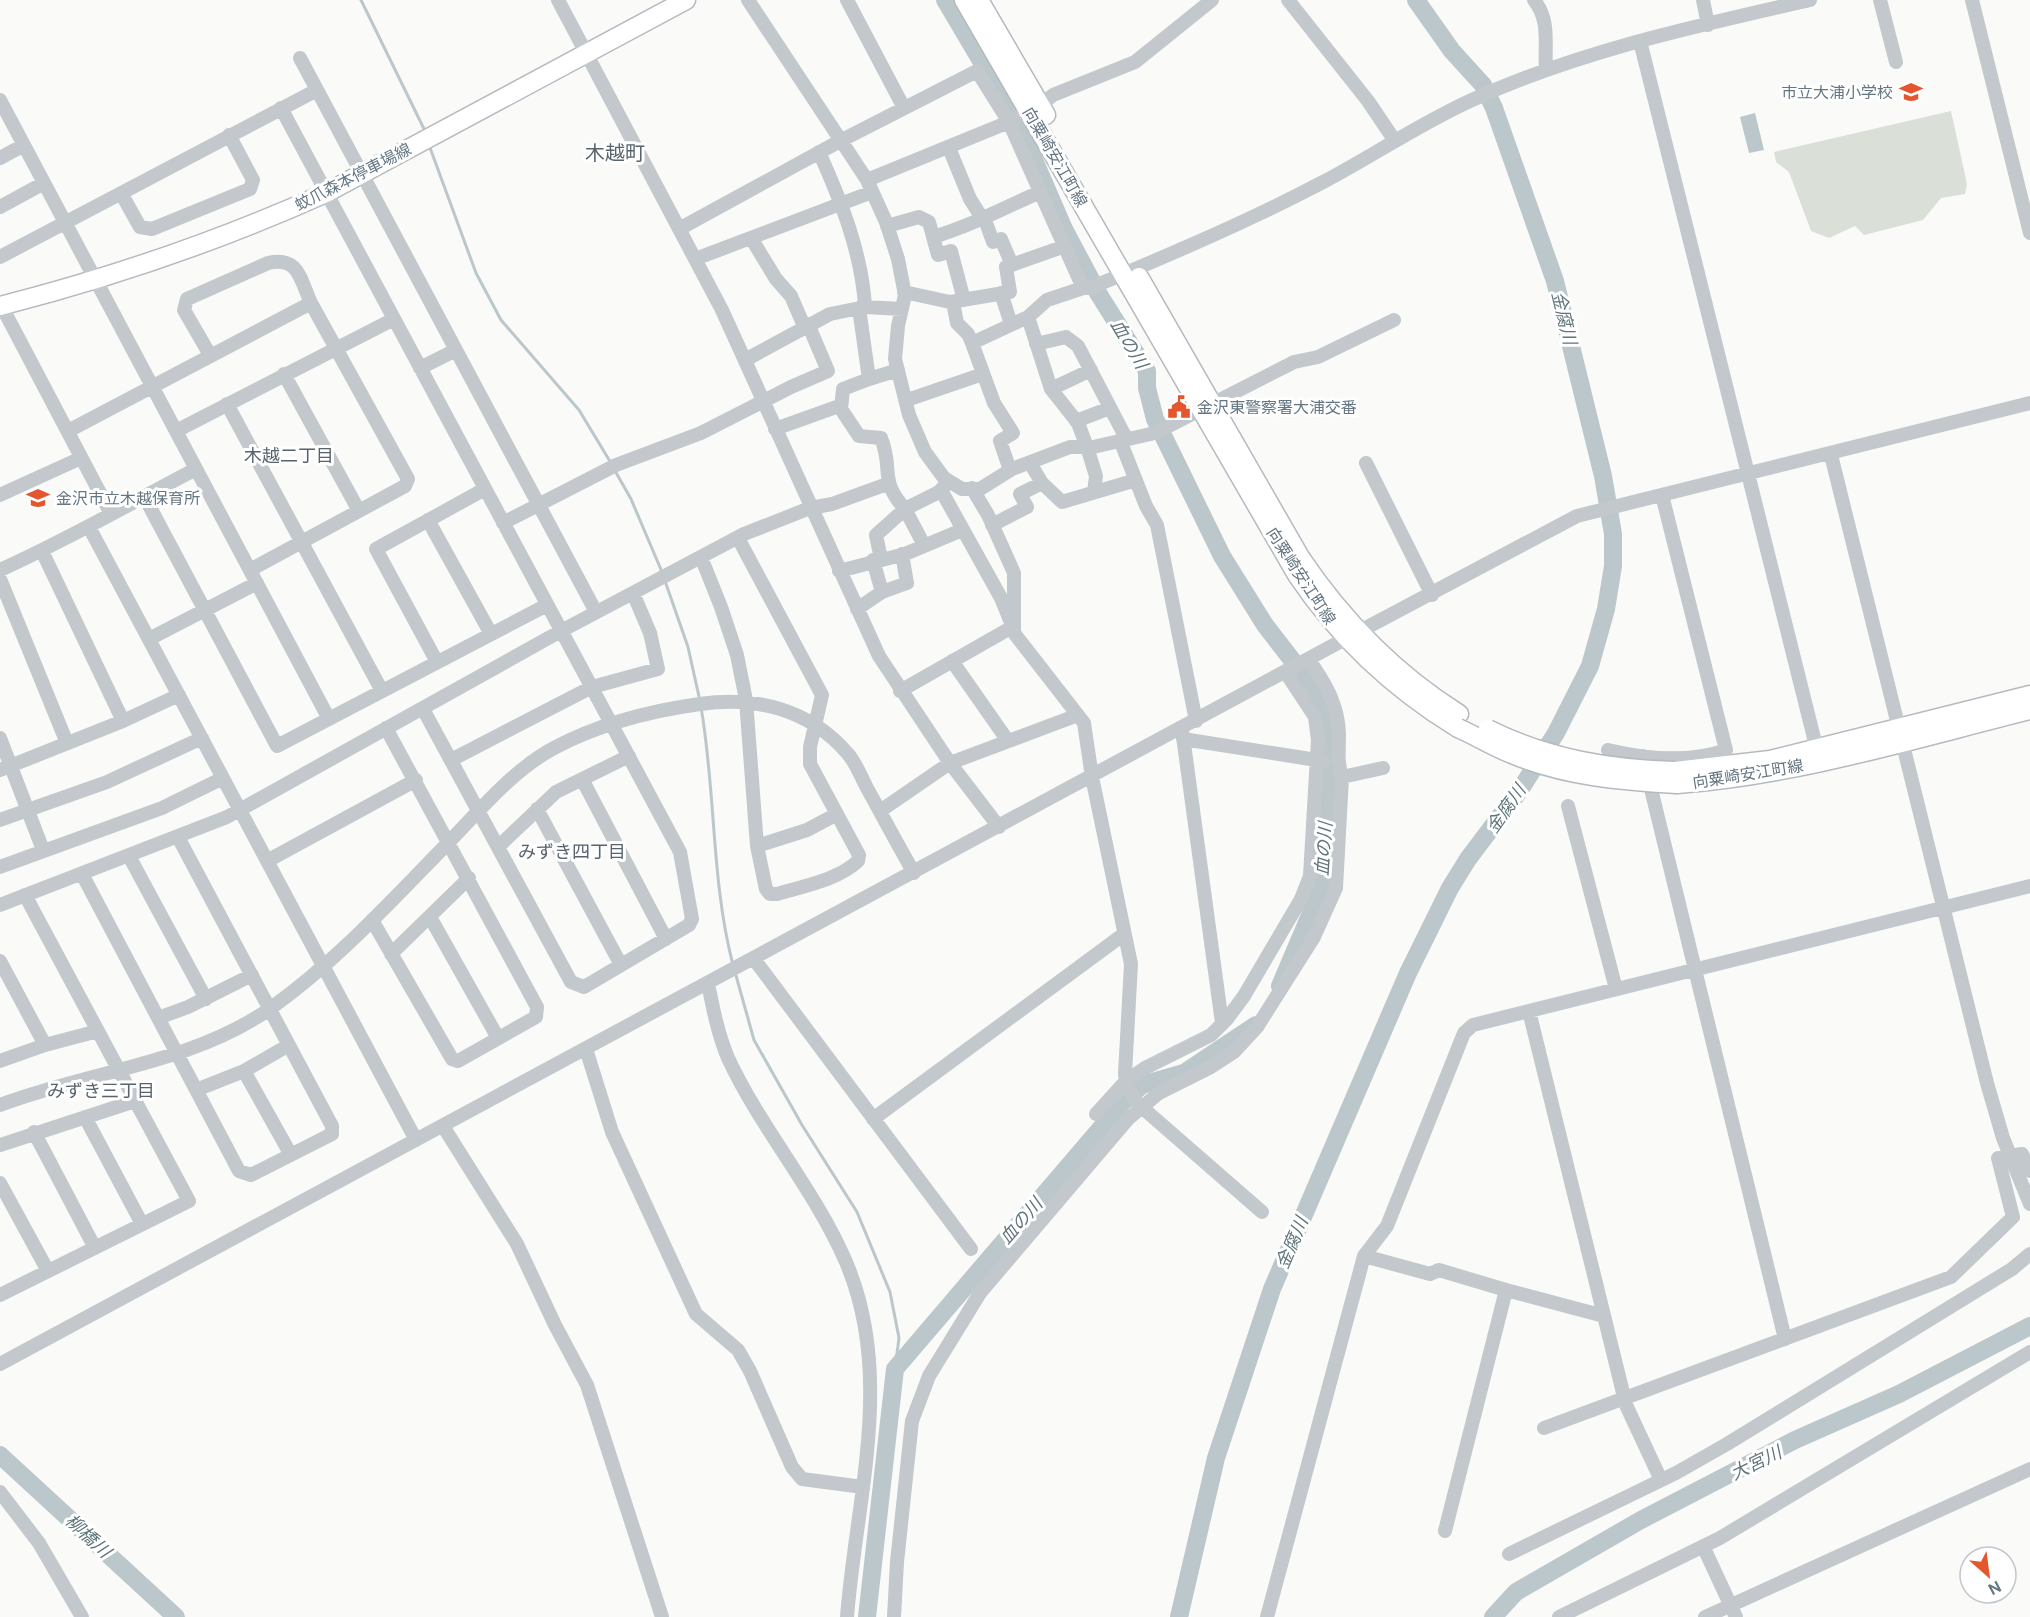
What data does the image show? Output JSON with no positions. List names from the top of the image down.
{
  "streets": {
    "main road": ["向粟崎安江町線", "蚊爪森本停車場線"]
  },
  "districts": [
    "木越町",
    "木越二丁目",
    "みずき四丁目",
    "みずき三丁目"
  ],
  "water": [
    "金腐川",
    "血の川",
    "大宮川",
    "柳橋川"
  ],
  "places": {
    "school or university": ["市立大浦小学校", "金沢市立木越保育所"],
    "public building": ["金沢東警察署大浦交番"]
  },
  "north": "bottom right"
}
